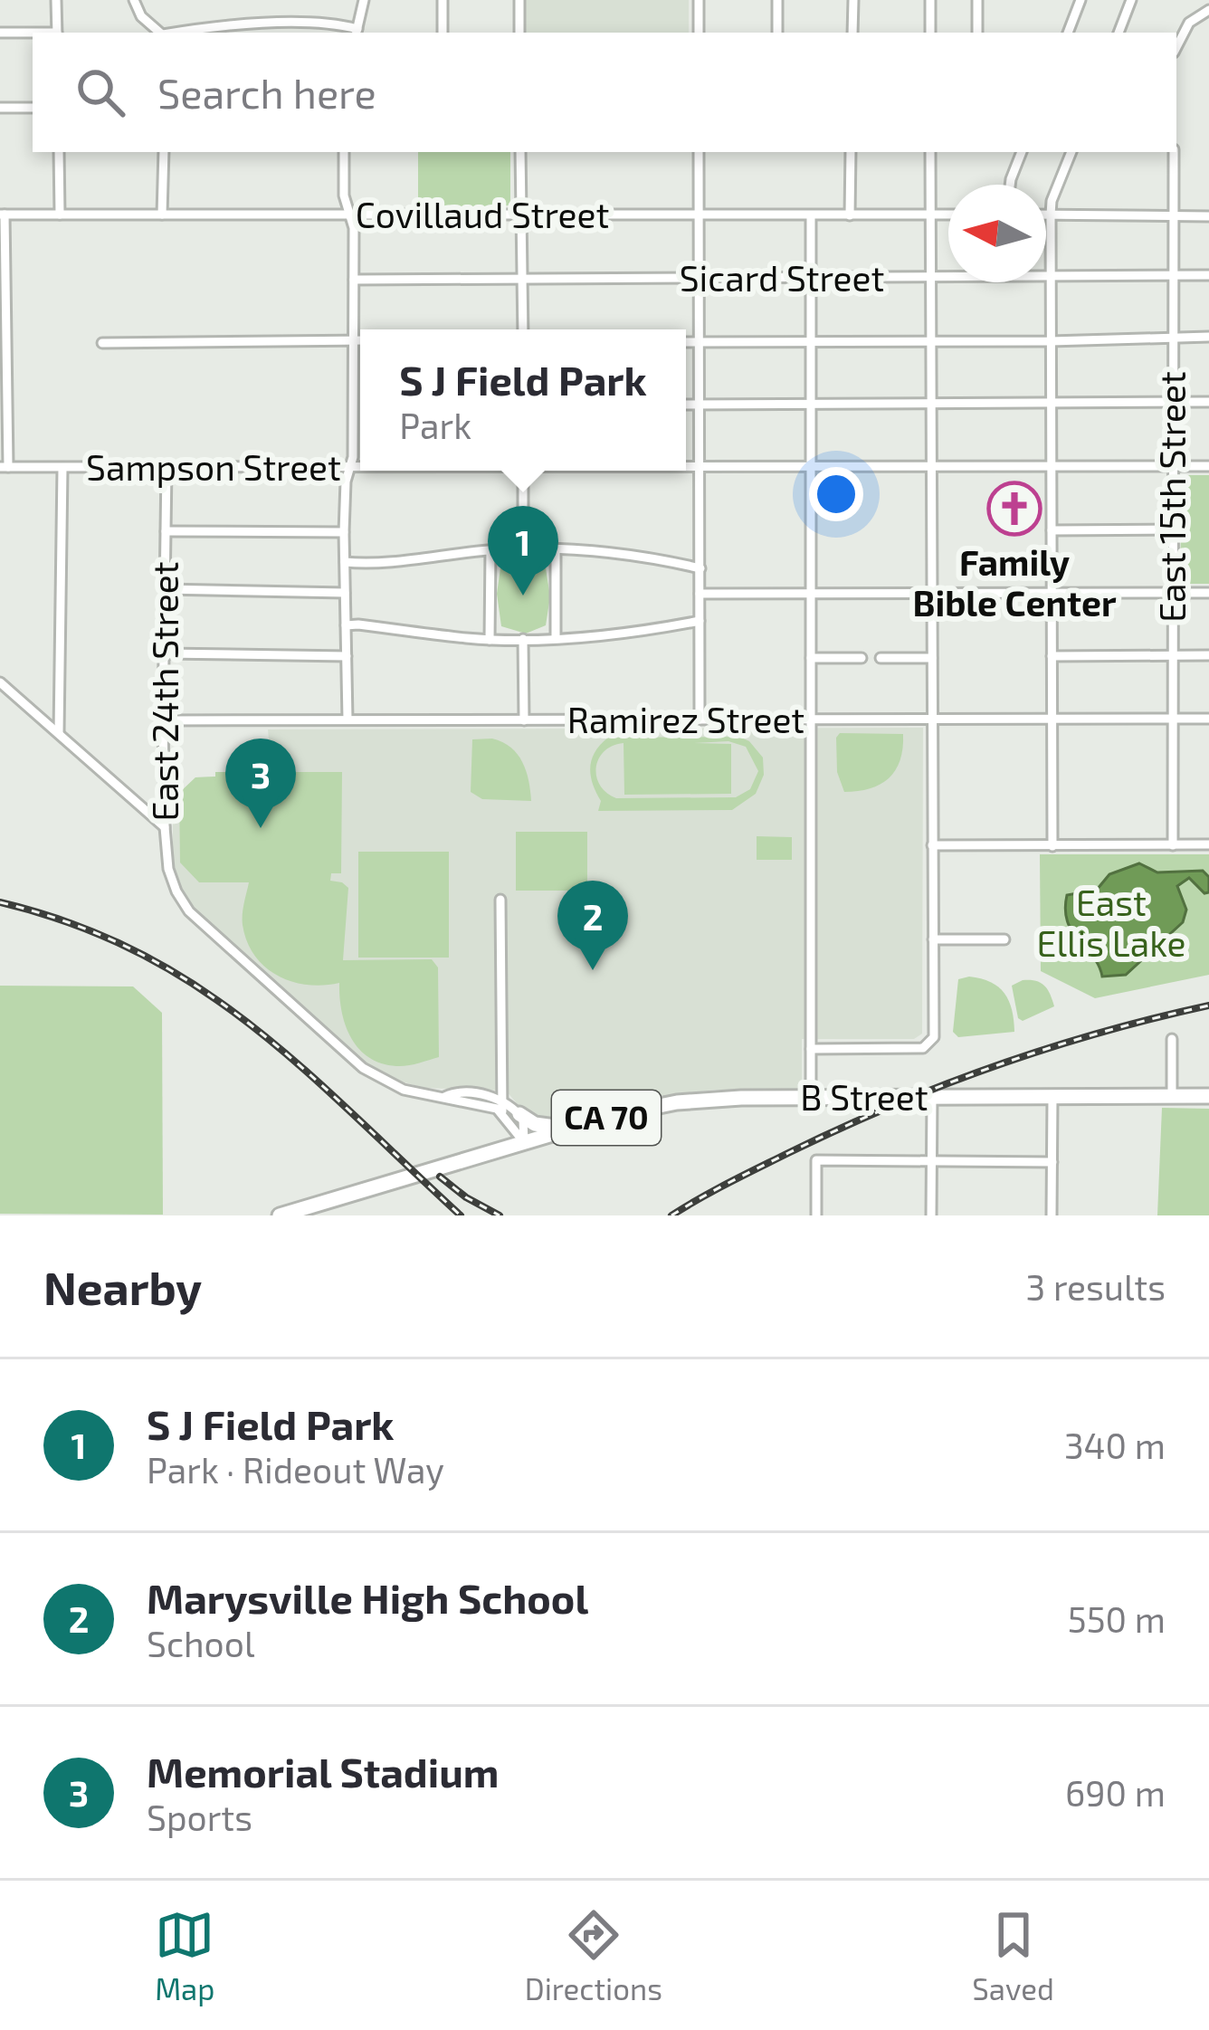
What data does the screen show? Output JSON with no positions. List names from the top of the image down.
{
  "streets": {
    "highway": ["B Street", "CA 70"],
    "street": [
      "Covillaud Street",
      "Sicard Street",
      "Sampson Street",
      "East 15th Street",
      "East 24th Street",
      "Ramirez Street"
    ]
  },
  "crossings": [
    ["Sicard Street", "East 15th Street"],
    ["Sampson Street", "East 15th Street"],
    ["Sampson Street", "East 24th Street"],
    ["East 15th Street", "Ramirez Street"],
    ["East 24th Street", "Ramirez Street"],
    ["B Street", "CA 70"]
  ],
  "parks": ["East Ellis Lake"],
  "places": {
    "church": ["Family Bible Center"]
  },
  "north": "left",
  "page": {
    "search": "Search here",
    "popup": ["S J Field Park", "Park"],
    "pins": ["1", "3", "2"],
    "heading": ["Nearby", "3 results"],
    "list": [
      {
        "mark": "1",
        "name": "S J Field Park",
        "note": "Park · Rideout Way",
        "value": "340 m"
      },
      {
        "mark": "2",
        "name": "Marysville High School",
        "note": "School",
        "value": "550 m"
      },
      {
        "mark": "3",
        "name": "Memorial Stadium",
        "note": "Sports",
        "value": "690 m"
      }
    ],
    "nav": ["Map", "Directions", "Saved"]
  }
}
